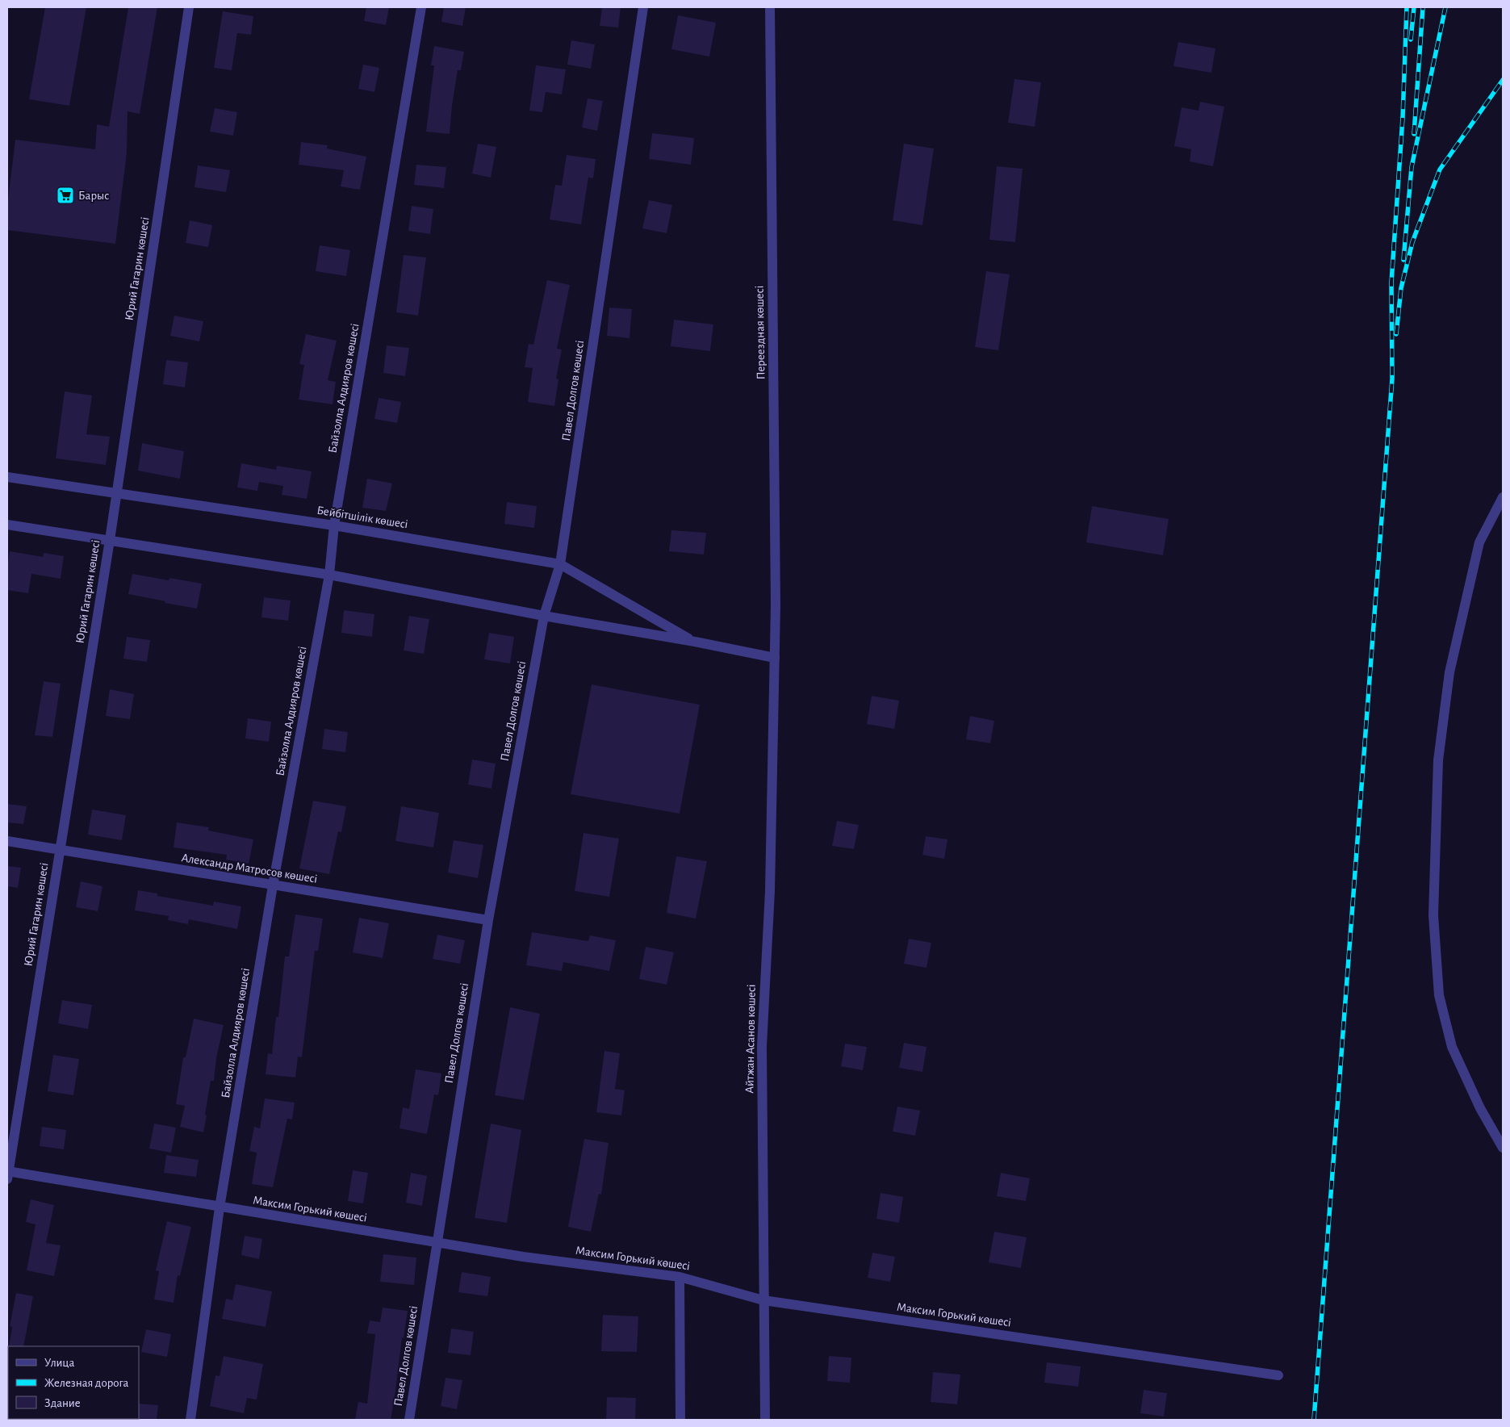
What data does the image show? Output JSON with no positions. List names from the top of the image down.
{
  "streets": {
    "street": [
      "Юрий Гагарин көшесі",
      "Переездная көшесі",
      "Байзолла Алдияров көшесі",
      "Павел Долгов көшесі",
      "Бейбітшілік көшесі",
      "Александр Матросов көшесі",
      "Айтжан Асанов көшесі",
      "Максим Горький көшесі"
    ]
  },
  "crossings": [
    ["Юрий Гагарин көшесі", "Бейбітшілік көшесі"],
    ["Юрий Гагарин көшесі", "Александр Матросов көшесі"],
    ["Юрий Гагарин көшесі", "Максим Горький көшесі"],
    ["Переездная көшесі", "Бейбітшілік көшесі"],
    ["Переездная көшесі", "Айтжан Асанов көшесі"],
    ["Байзолла Алдияров көшесі", "Бейбітшілік көшесі"],
    ["Байзолла Алдияров көшесі", "Александр Матросов көшесі"],
    ["Байзолла Алдияров көшесі", "Максим Горький көшесі"],
    ["Павел Долгов көшесі", "Бейбітшілік көшесі"],
    ["Павел Долгов көшесі", "Александр Матросов көшесі"],
    ["Павел Долгов көшесі", "Максим Горький көшесі"],
    ["Бейбітшілік көшесі", "Айтжан Асанов көшесі"],
    ["Айтжан Асанов көшесі", "Максим Горький көшесі"]
  ],
  "places": {
    "supermarket": ["Барыс"]
  },
  "legend": ["Улица", "Железная дорога", "Здание"]
}
